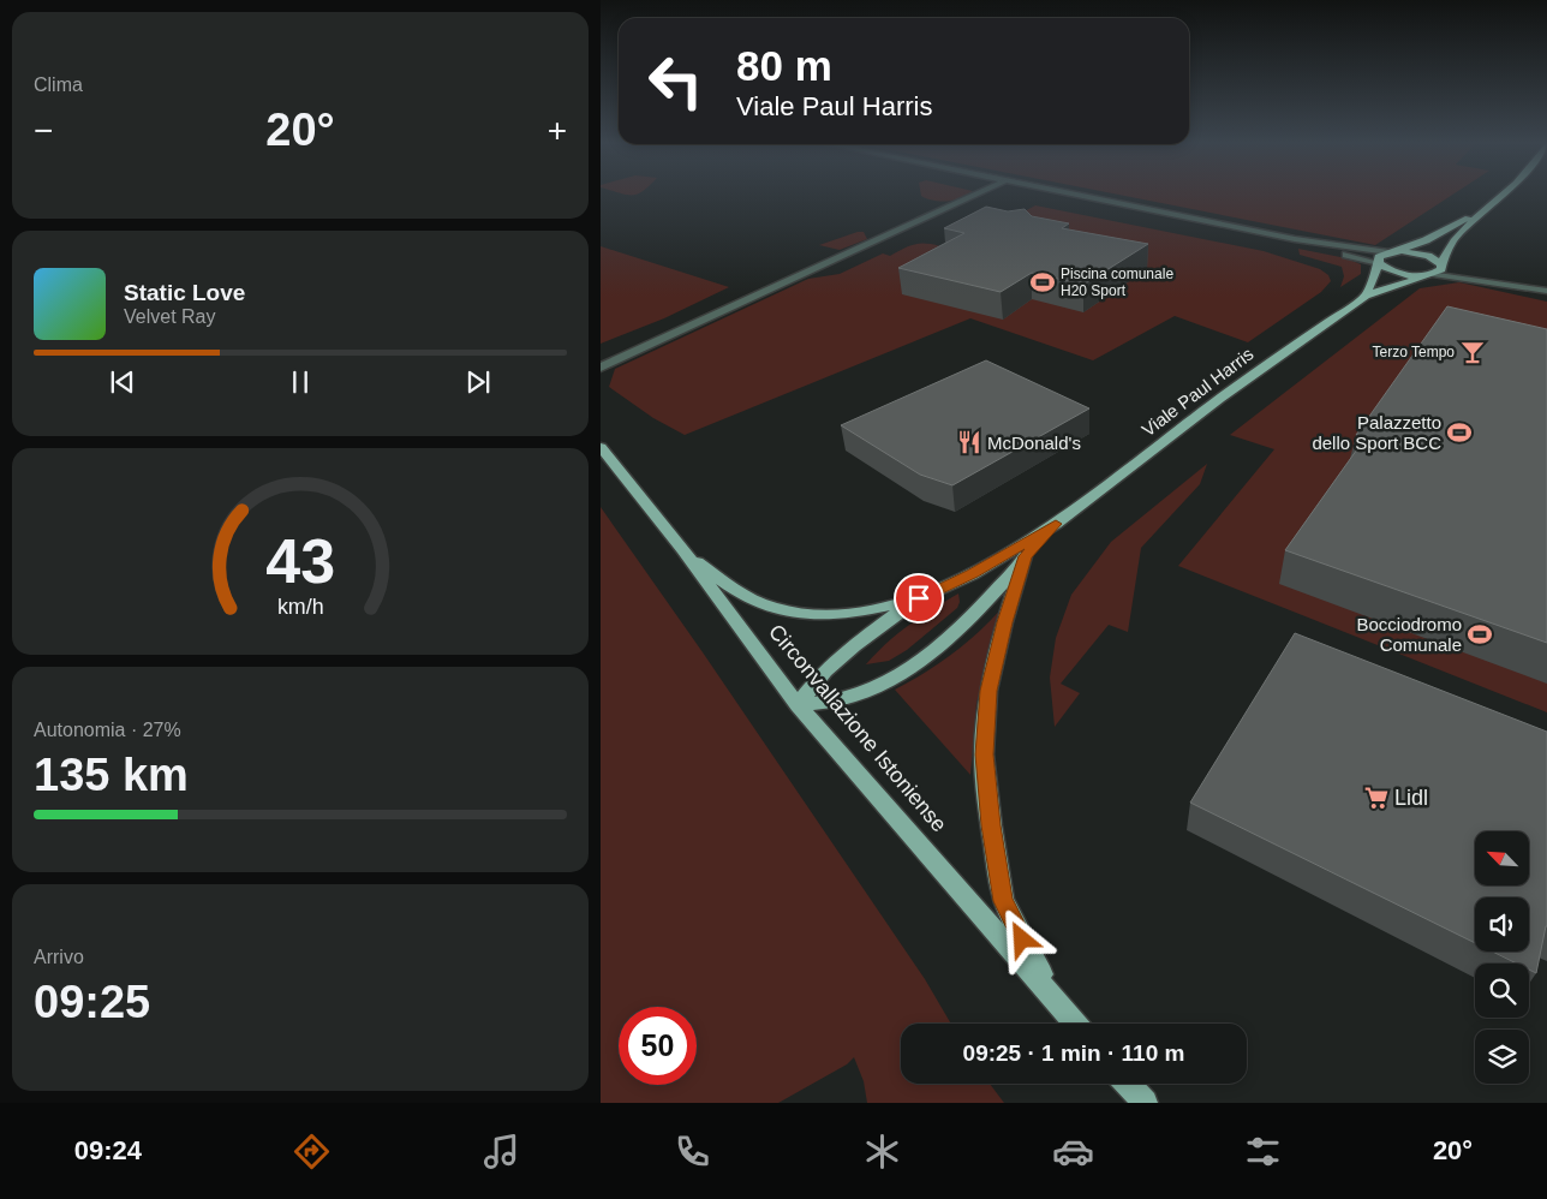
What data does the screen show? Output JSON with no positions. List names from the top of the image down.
{
  "streets": {
    "main road": ["Viale Paul Harris", "Circonvallazione Istoniense"]
  },
  "crossings": [
    ["Viale Paul Harris", "Circonvallazione Istoniense"]
  ],
  "places": {
    "sports": ["Piscina comunale H20 Sport", "Palazzetto dello Sport BCC", "Bocciodromo Comunale"],
    "bar": ["Terzo Tempo"],
    "restaurant": ["McDonald's"],
    "supermarket": ["Lidl"]
  },
  "north": "top left",
  "page": {
    "tile": [
      "Clima",
      ["Autonomia · 27%", "135 km"],
      ["Arrivo", "09:25"]
    ],
    "turn": ["80 m", "Viale Paul Harris"],
    "heat": ["−", "20°", "+"],
    "song": ["Static Love", "Velvet Ray"],
    "limit": "50",
    "trip": "09:25 · 1 min · 110 m",
    "tabs": ["09:24", "20°"],
    "gauge": ["43", "km/h"]
  }
}
